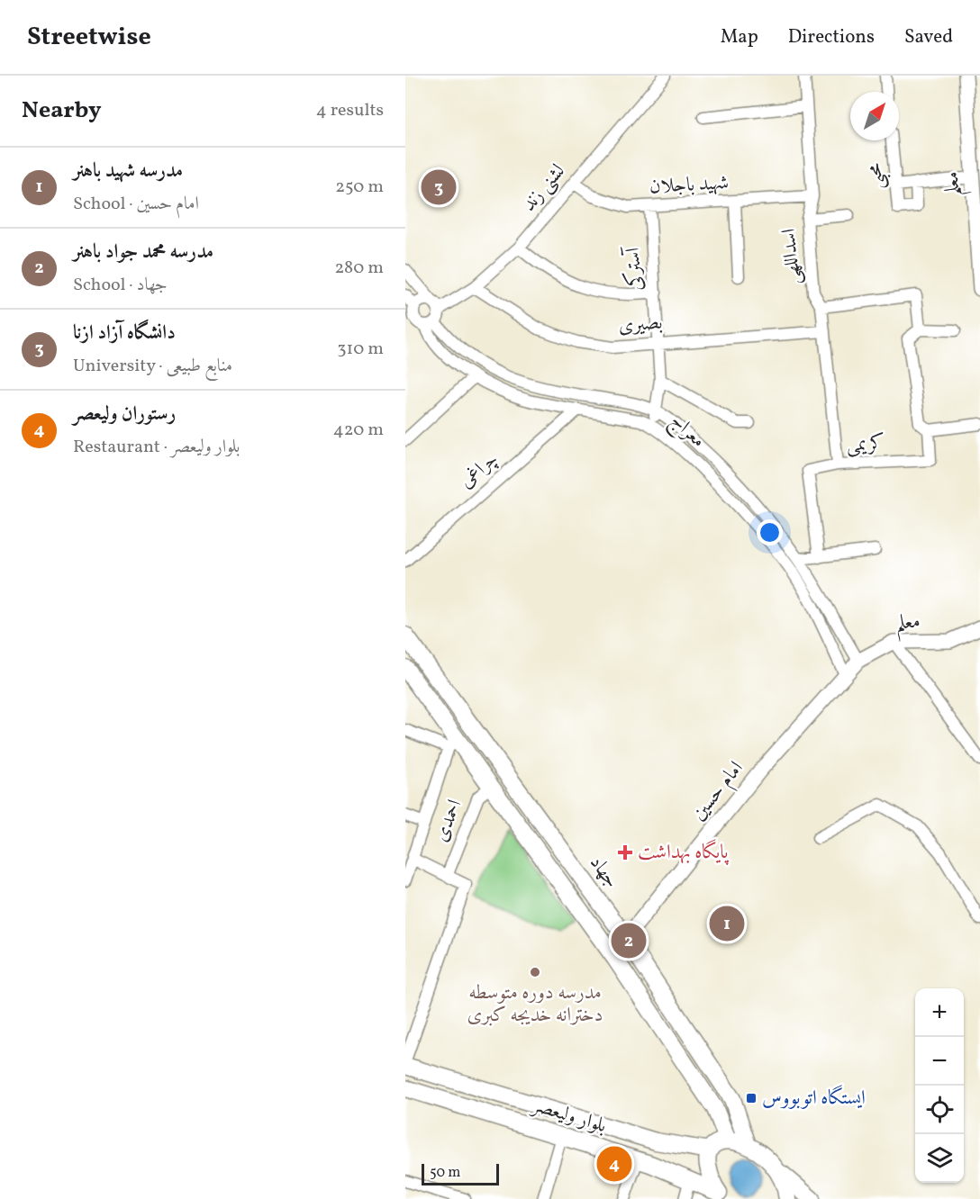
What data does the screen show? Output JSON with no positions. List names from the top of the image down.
{
  "streets": {
    "main road": ["جهاد", "بلوار ولیعصر"],
    "street": [
      "محبی",
      "معلم",
      "شهید باجلان",
      "لشنی زند",
      "اسداللهی",
      "آسترکی",
      "بصیری",
      "معراج",
      "کریمی",
      "چراغی",
      "امام حسین",
      "احمدی"
    ]
  },
  "crossings": [
    ["معلم", "معراج"],
    ["معلم", "امام حسین"],
    ["شهید باجلان", "لشنی زند"],
    ["شهید باجلان", "اسداللهی"],
    ["شهید باجلان", "آسترکی"],
    ["لشنی زند", "بصیری"],
    ["لشنی زند", "معراج"],
    ["اسداللهی", "بصیری"],
    ["اسداللهی", "کریمی"],
    ["آسترکی", "بصیری"],
    ["آسترکی", "معراج"],
    ["معراج", "چراغی"],
    ["معراج", "امام حسین"],
    ["امام حسین", "جهاد"],
    ["احمدی", "جهاد"]
  ],
  "places": {
    "health": ["پایگاه بهداشت"],
    "other": ["مدرسه دوره متوسطه دخترانه خدیجه کبری"],
    "transit": ["ایستگاه اتوبووس"]
  },
  "scale_bar": "50 m",
  "north": "top right",
  "page": {
    "header": "Streetwise",
    "nav": ["Map", "Directions", "Saved"],
    "heading": ["Nearby", "4 results"],
    "list": [
      {
        "mark": "1",
        "name": "مدرسه شهید باهنر",
        "note": "School · امام حسین",
        "value": "250 m"
      },
      {
        "mark": "2",
        "name": "مدرسه محمد جواد باهنر",
        "note": "School · جهاد",
        "value": "280 m"
      },
      {
        "mark": "3",
        "name": "دانشگاه آزاد ازنا",
        "note": "University · منابع طبیعی",
        "value": "310 m"
      },
      {
        "mark": "4",
        "name": "رستوران ولیعصر",
        "note": "Restaurant · بلوار ولیعصر",
        "value": "420 m"
      }
    ],
    "pins": [
      "3",
      "1",
      "2",
      "4"
    ],
    "map_buttons": ["+", "−"],
    "scale": "50 m"
  }
}
